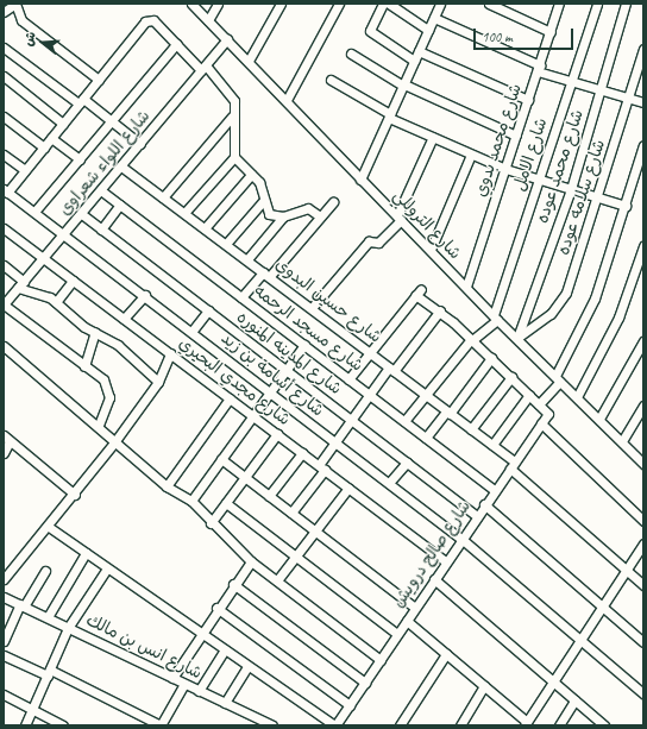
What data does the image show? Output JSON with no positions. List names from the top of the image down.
{
  "streets": {
    "street": [
      "شارع محمد بدوي",
      "شارع الامل",
      "شارع اللواء شعراوى",
      "شارع محمد عوده",
      "شارع سلامه عوده",
      "شارع التروللي",
      "شارع حسين البدوى",
      "شارع مسجد الرحمه",
      "شارع المدينه المنوره",
      "شارع أسامة بن زيد",
      "شارع مجدي البحيري",
      "شارع صالح درويش",
      "شارع انس بن مالك"
    ]
  },
  "crossings": [
    ["شارع محمد بدوي", "شارع التروللي"],
    ["شارع الامل", "شارع التروللي"],
    ["شارع اللواء شعراوى", "شارع التروللي"],
    ["شارع اللواء شعراوى", "شارع حسين البدوى"],
    ["شارع اللواء شعراوى", "شارع مسجد الرحمه"],
    ["شارع اللواء شعراوى", "شارع المدينه المنوره"],
    ["شارع اللواء شعراوى", "شارع أسامة بن زيد"],
    ["شارع اللواء شعراوى", "شارع مجدي البحيري"],
    ["شارع محمد عوده", "شارع سلامه عوده"],
    ["شارع محمد عوده", "شارع التروللي"],
    ["شارع سلامه عوده", "شارع التروللي"],
    ["شارع حسين البدوى", "شارع صالح درويش"],
    ["شارع مسجد الرحمه", "شارع صالح درويش"],
    ["شارع المدينه المنوره", "شارع صالح درويش"],
    ["شارع أسامة بن زيد", "شارع صالح درويش"],
    ["شارع مجدي البحيري", "شارع صالح درويش"]
  ],
  "scale_bar": "100 m",
  "north": "left"
}
